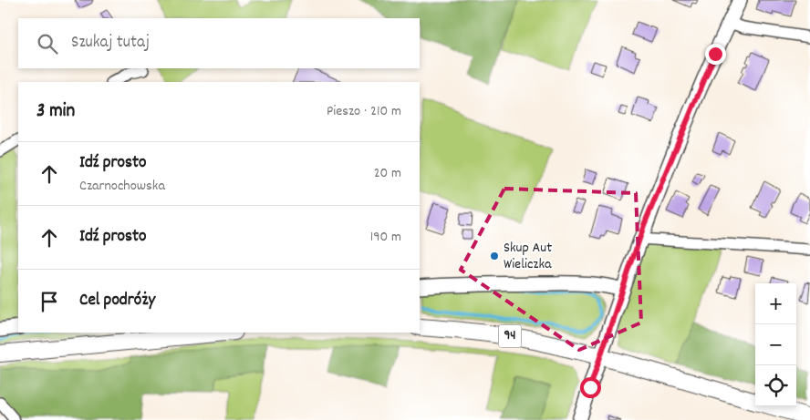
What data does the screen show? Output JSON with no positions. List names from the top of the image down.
{
  "streets": {
    "main road": ["94"]
  },
  "places": ["Skup Aut Wieliczka"],
  "page": {
    "search": "Szukaj tutaj",
    "heading": ["3 min", "Pieszo · 210 m"],
    "list": [
      ["Idź prosto", "Czarnochowska", "20 m"],
      ["Idź prosto", "190 m"],
      "Cel podróży"
    ],
    "map_buttons": ["+", "−"]
  }
}
